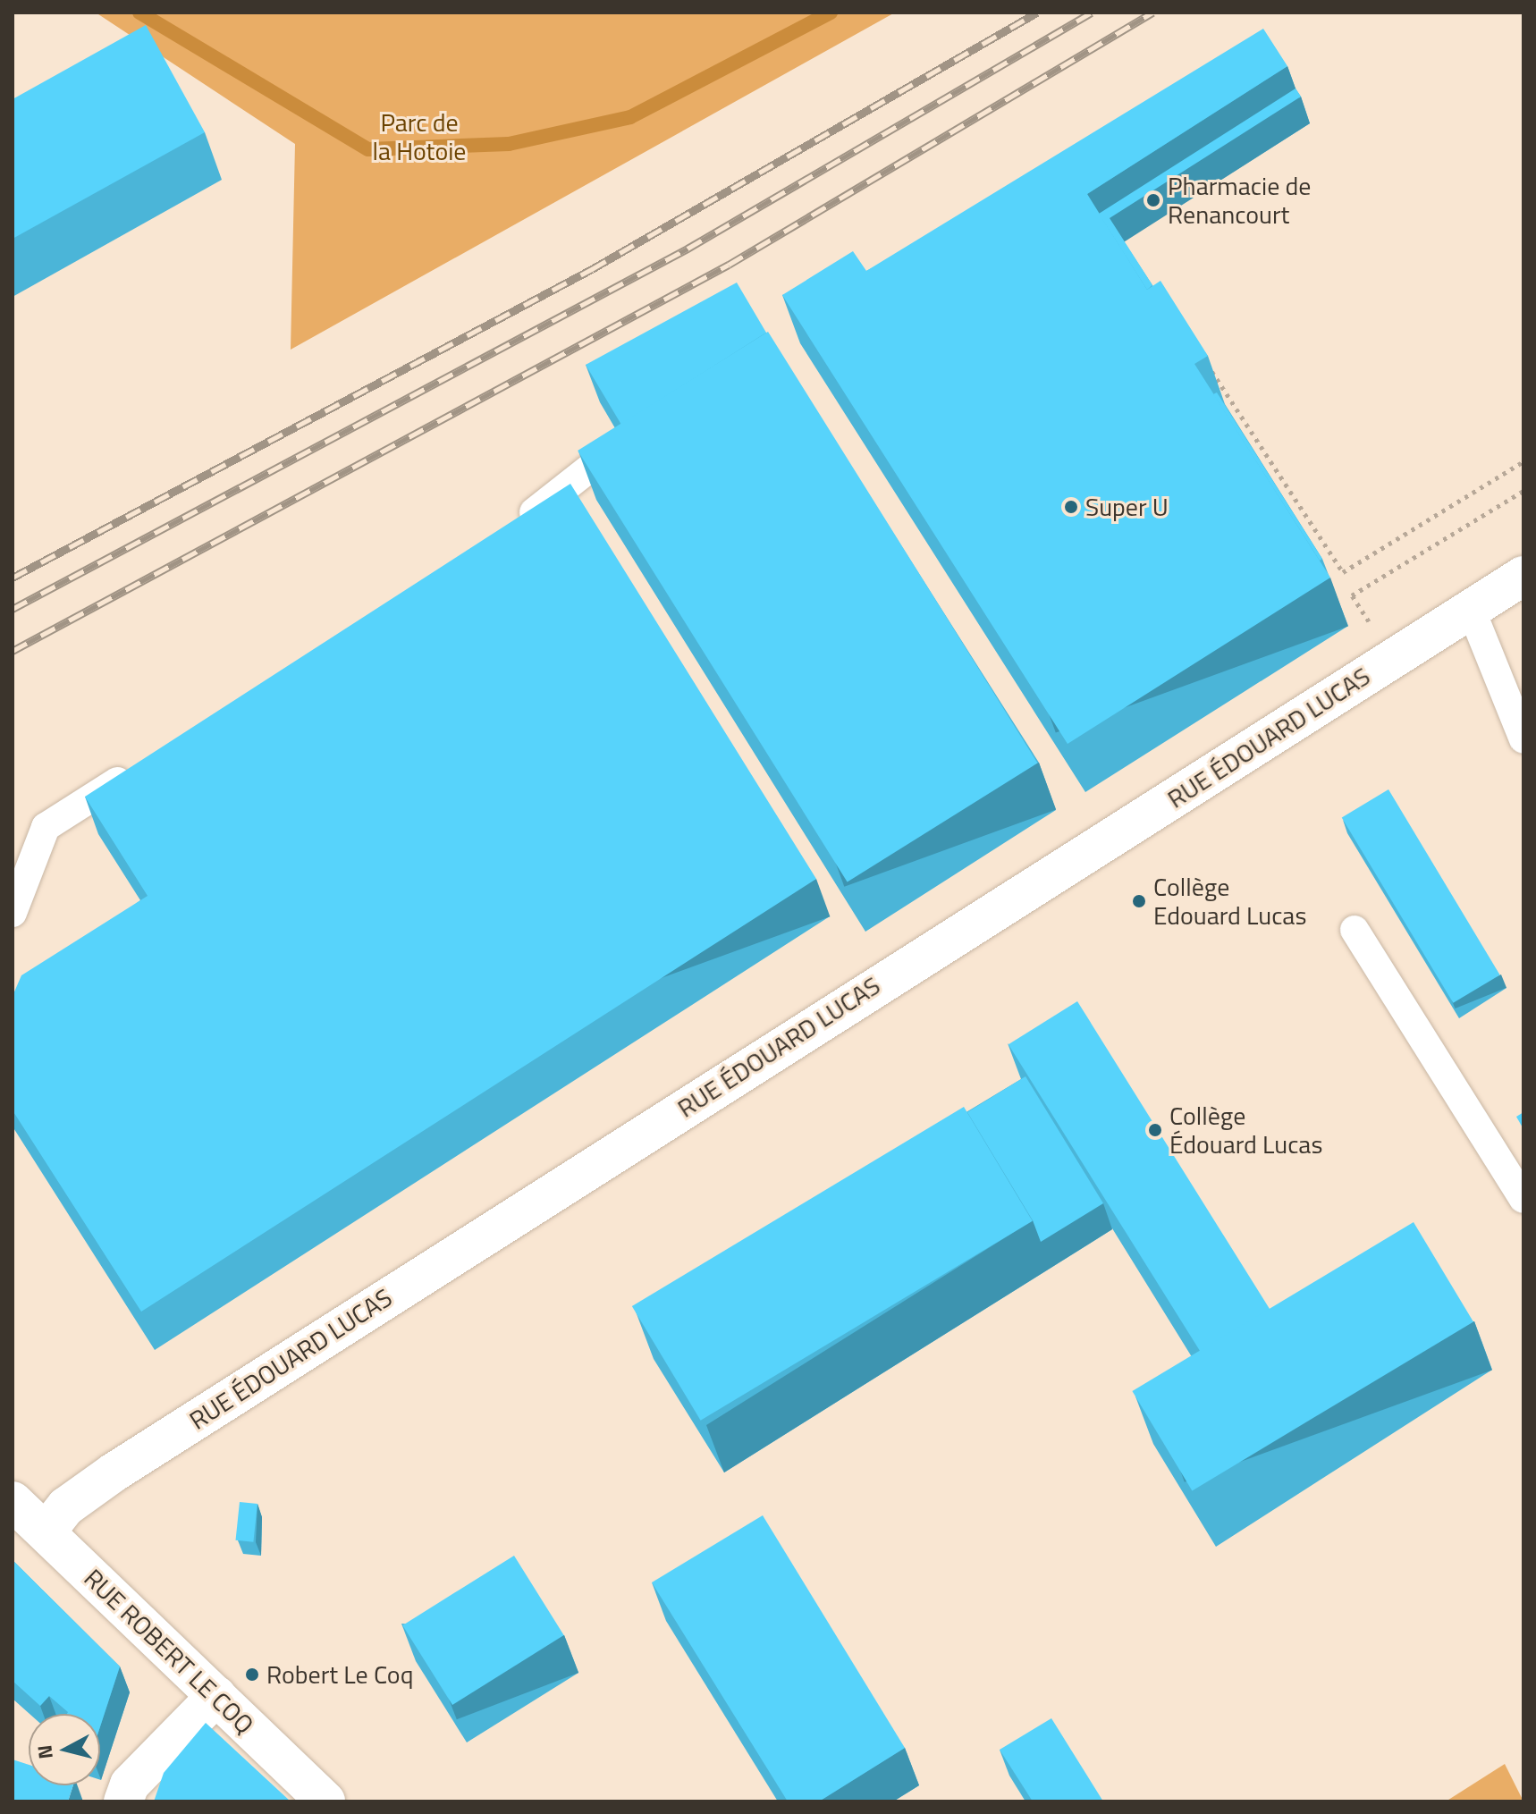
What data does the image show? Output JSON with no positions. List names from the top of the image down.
{
  "streets": {
    "street": ["RUE ÉDOUARD LUCAS", "RUE ROBERT LE COQ"]
  },
  "crossings": [
    ["RUE ÉDOUARD LUCAS", "RUE ROBERT LE COQ"]
  ],
  "parks": ["Parc de la Hotoie"],
  "places": [
    "Pharmacie de Renancourt",
    "Super U",
    "Collège Edouard Lucas",
    "Collège Édouard Lucas",
    "Robert Le Coq"
  ],
  "north": "left"
}
